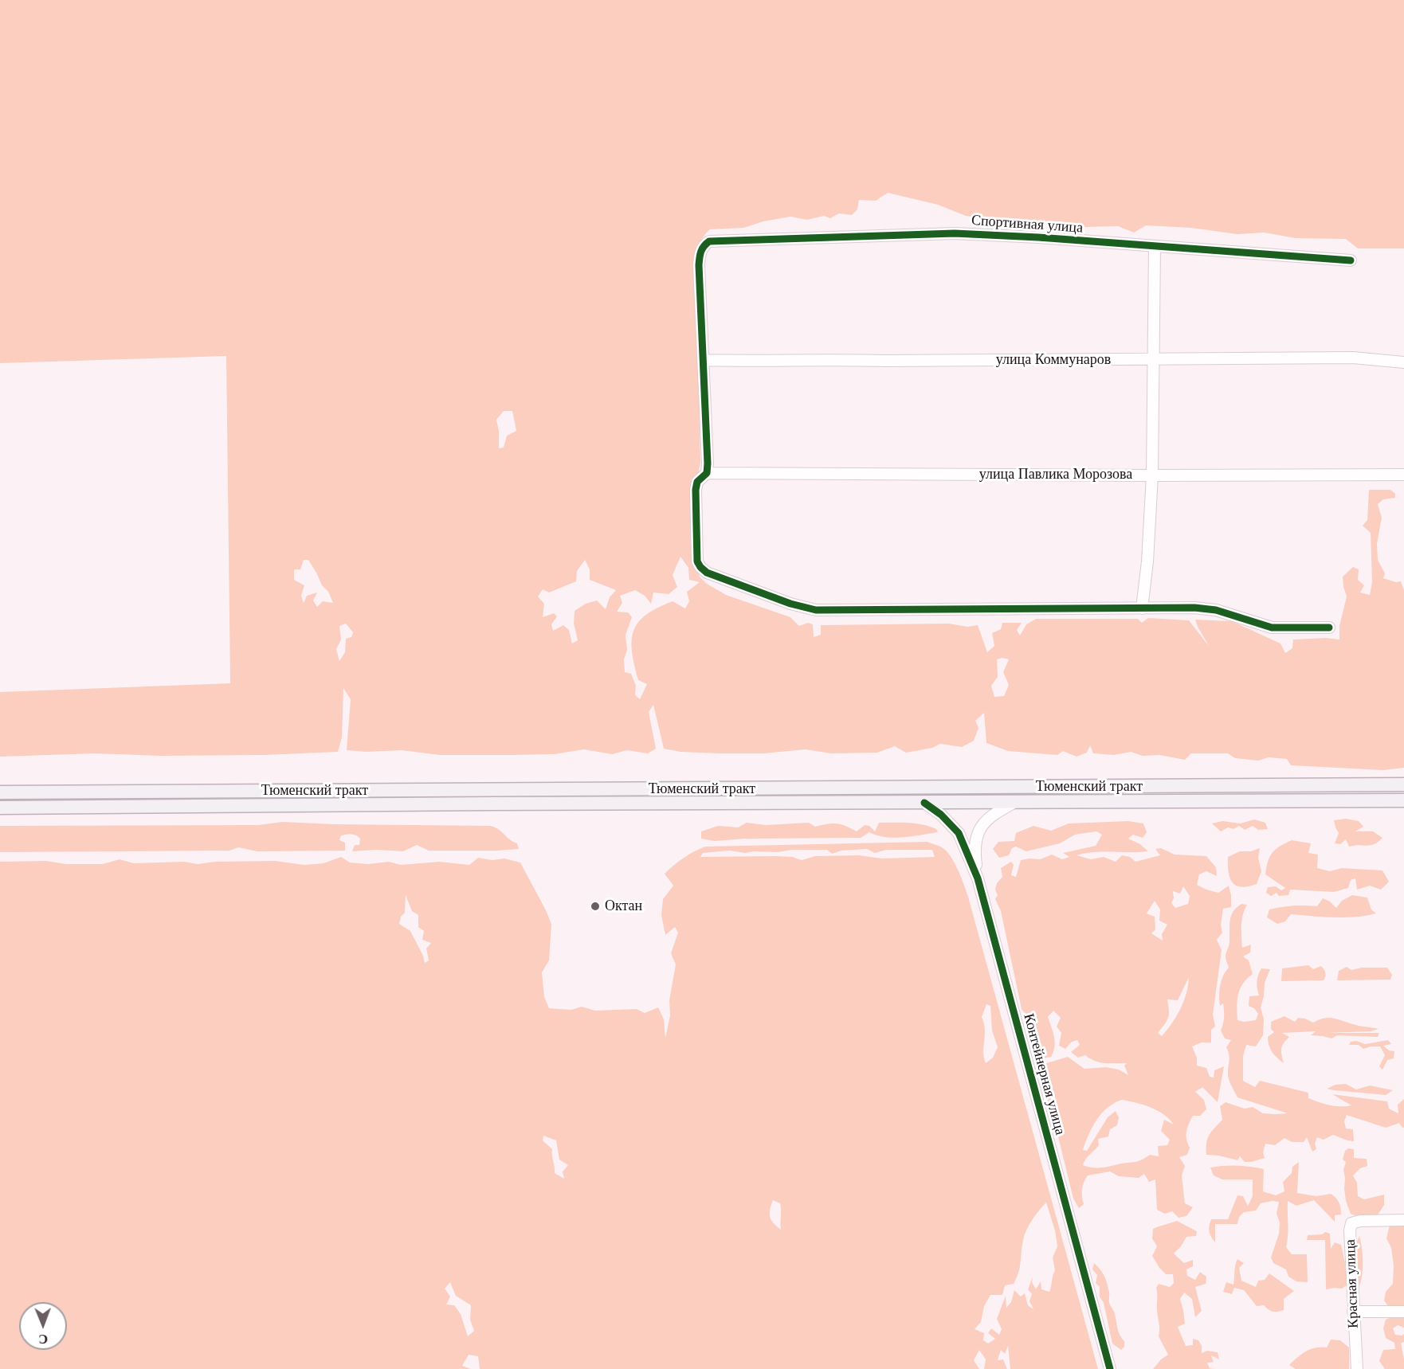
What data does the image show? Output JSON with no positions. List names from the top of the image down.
{
  "streets": {
    "main road": ["Тюменский тракт"],
    "street": [
      "Спортивная улица",
      "улица Коммунаров",
      "улица Павлика Морозова",
      "Контейнерная улица",
      "Красная улица"
    ]
  },
  "crossings": [
    ["Спортивная улица", "улица Коммунаров"],
    ["Тюменский тракт", "Контейнерная улица"]
  ],
  "places": ["Октан"],
  "north": "bottom"
}
